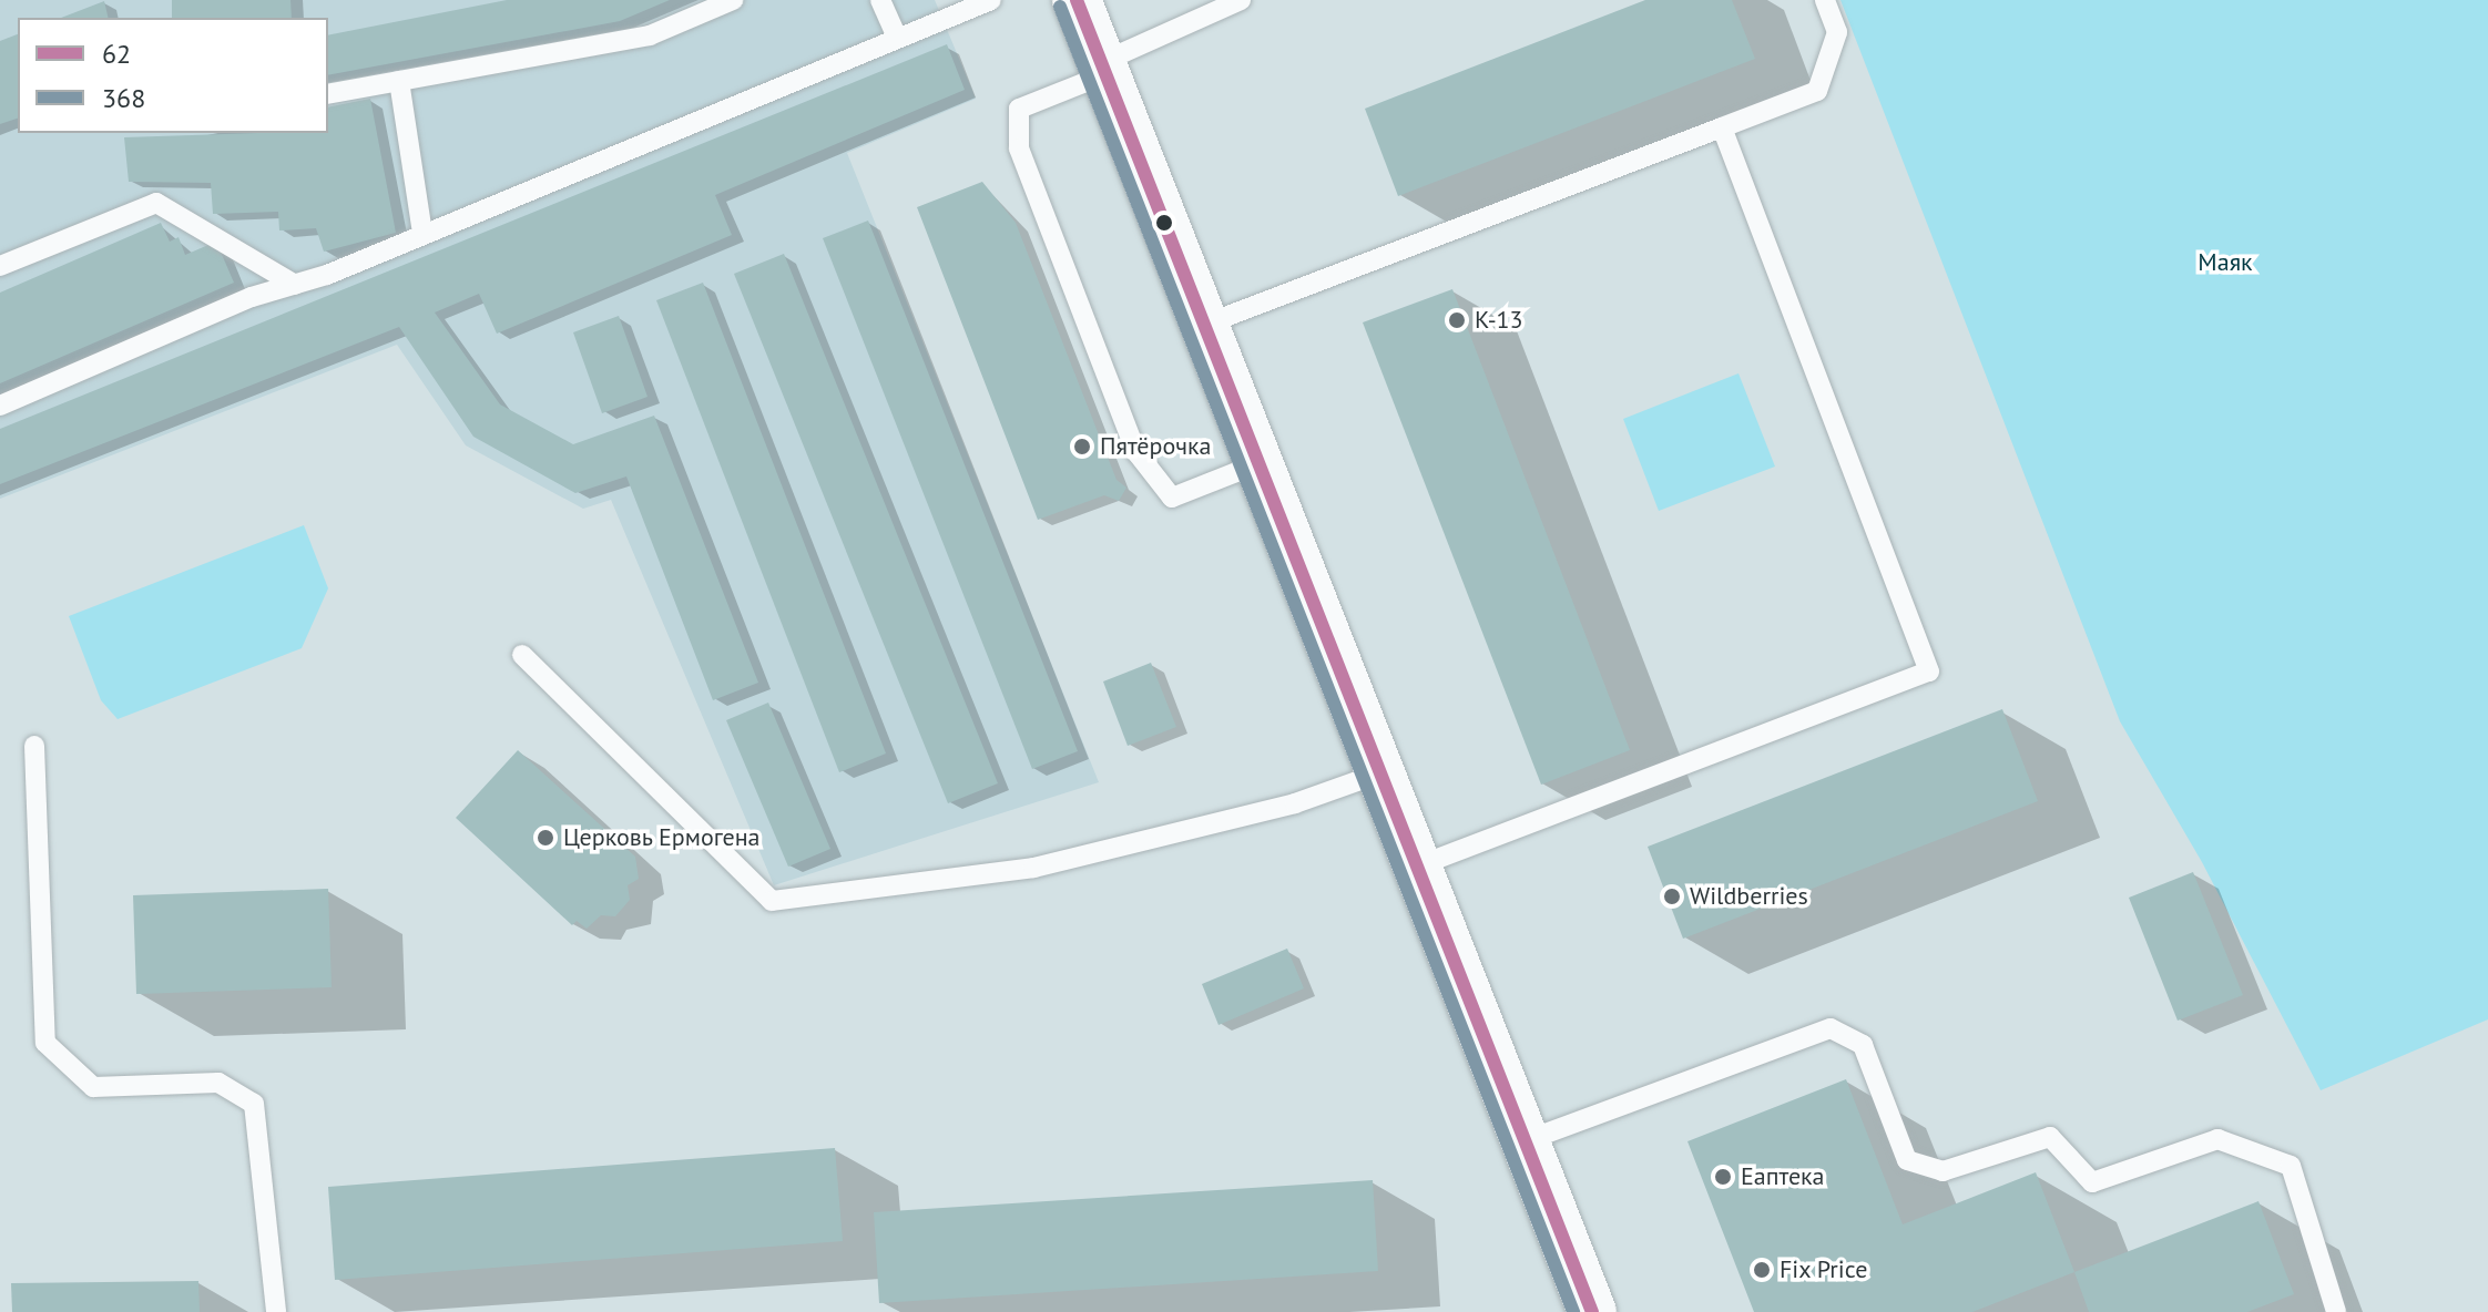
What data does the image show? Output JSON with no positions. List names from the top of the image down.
{
  "parks": ["Маяк"],
  "places": [
    "K-13",
    "Пятёрочка",
    "Церковь Ермогена",
    "Wildberries",
    "Еаптека",
    "Fix Price"
  ],
  "lines": ["transit line 62", "transit line 368"],
  "legend": ["62", "368"]
}
